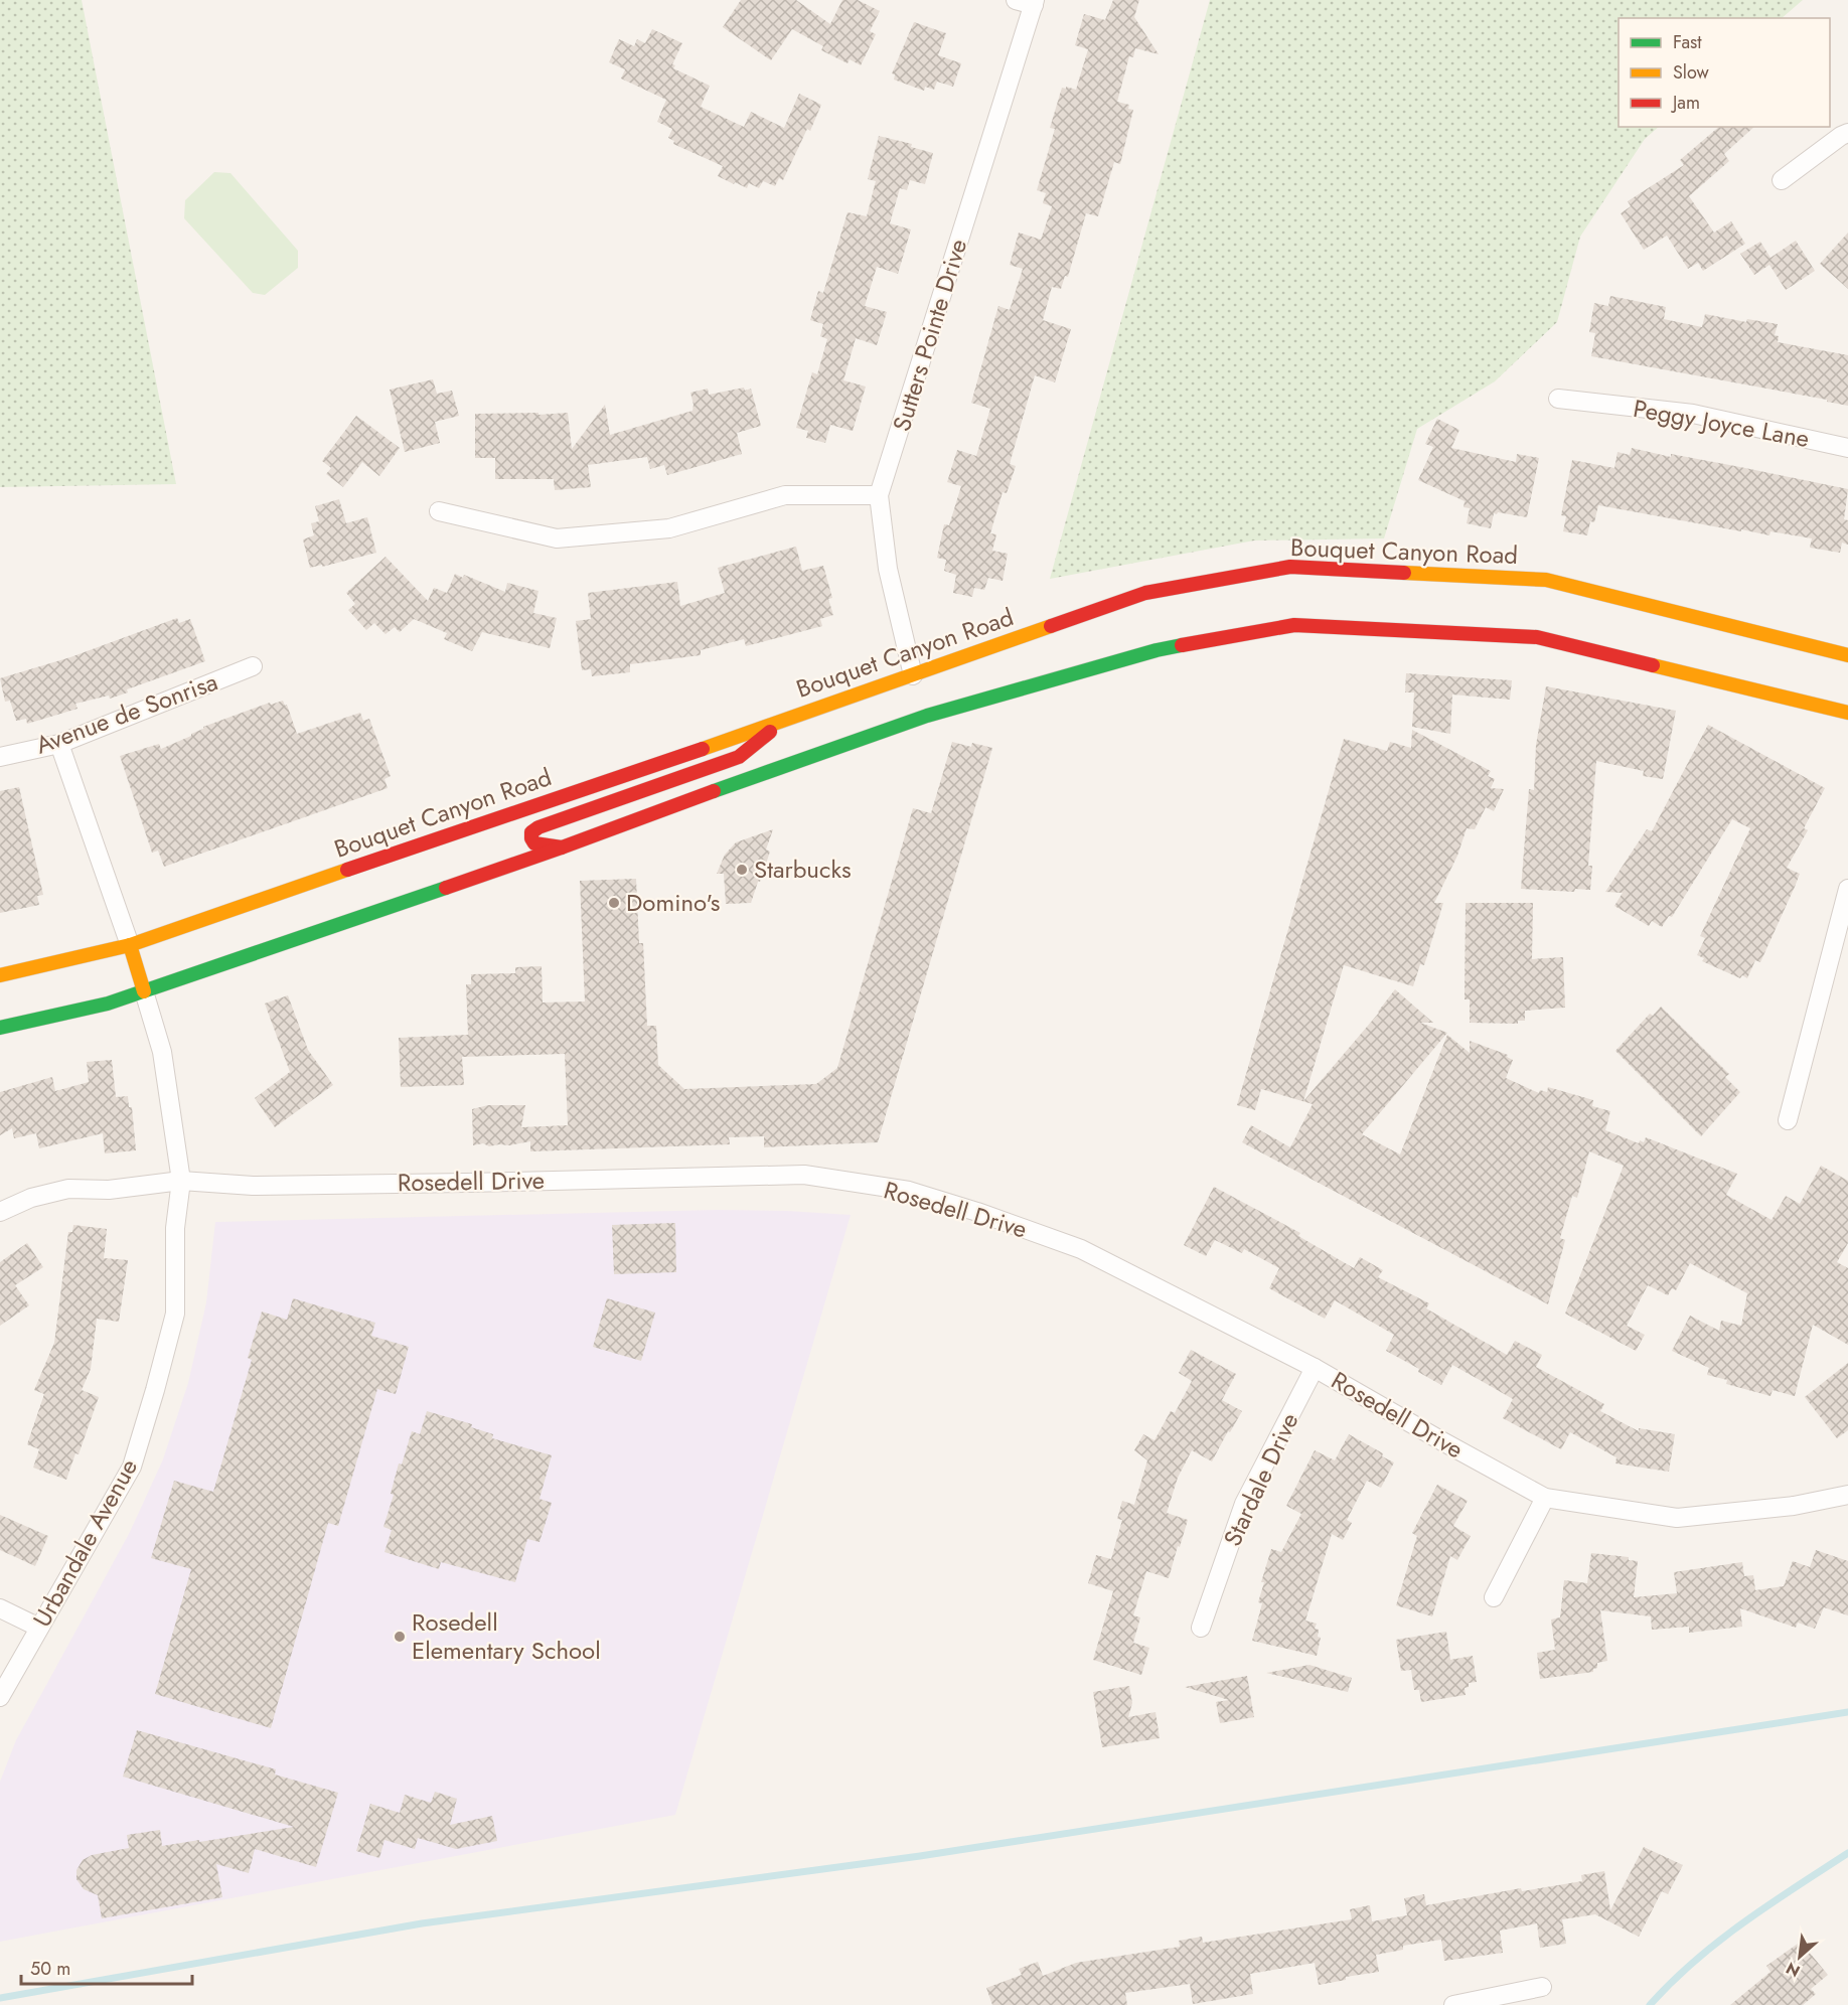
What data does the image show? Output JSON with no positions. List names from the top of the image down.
{
  "streets": {
    "main road": ["Bouquet Canyon Road"],
    "street": [
      "Sutters Pointe Drive",
      "Peggy Joyce Lane",
      "Avenue de Sonrisa",
      "Rosedell Drive",
      "Stardale Drive",
      "Urbandale Avenue"
    ]
  },
  "crossings": [
    ["Sutters Pointe Drive", "Bouquet Canyon Road"],
    ["Rosedell Drive", "Stardale Drive"],
    ["Rosedell Drive", "Urbandale Avenue"]
  ],
  "places": ["Starbucks", "Domino's", "Rosedell Elementary School"],
  "legend": ["Fast", "Slow", "Jam"],
  "scale_bar": "50 m",
  "north": "bottom left"
}
